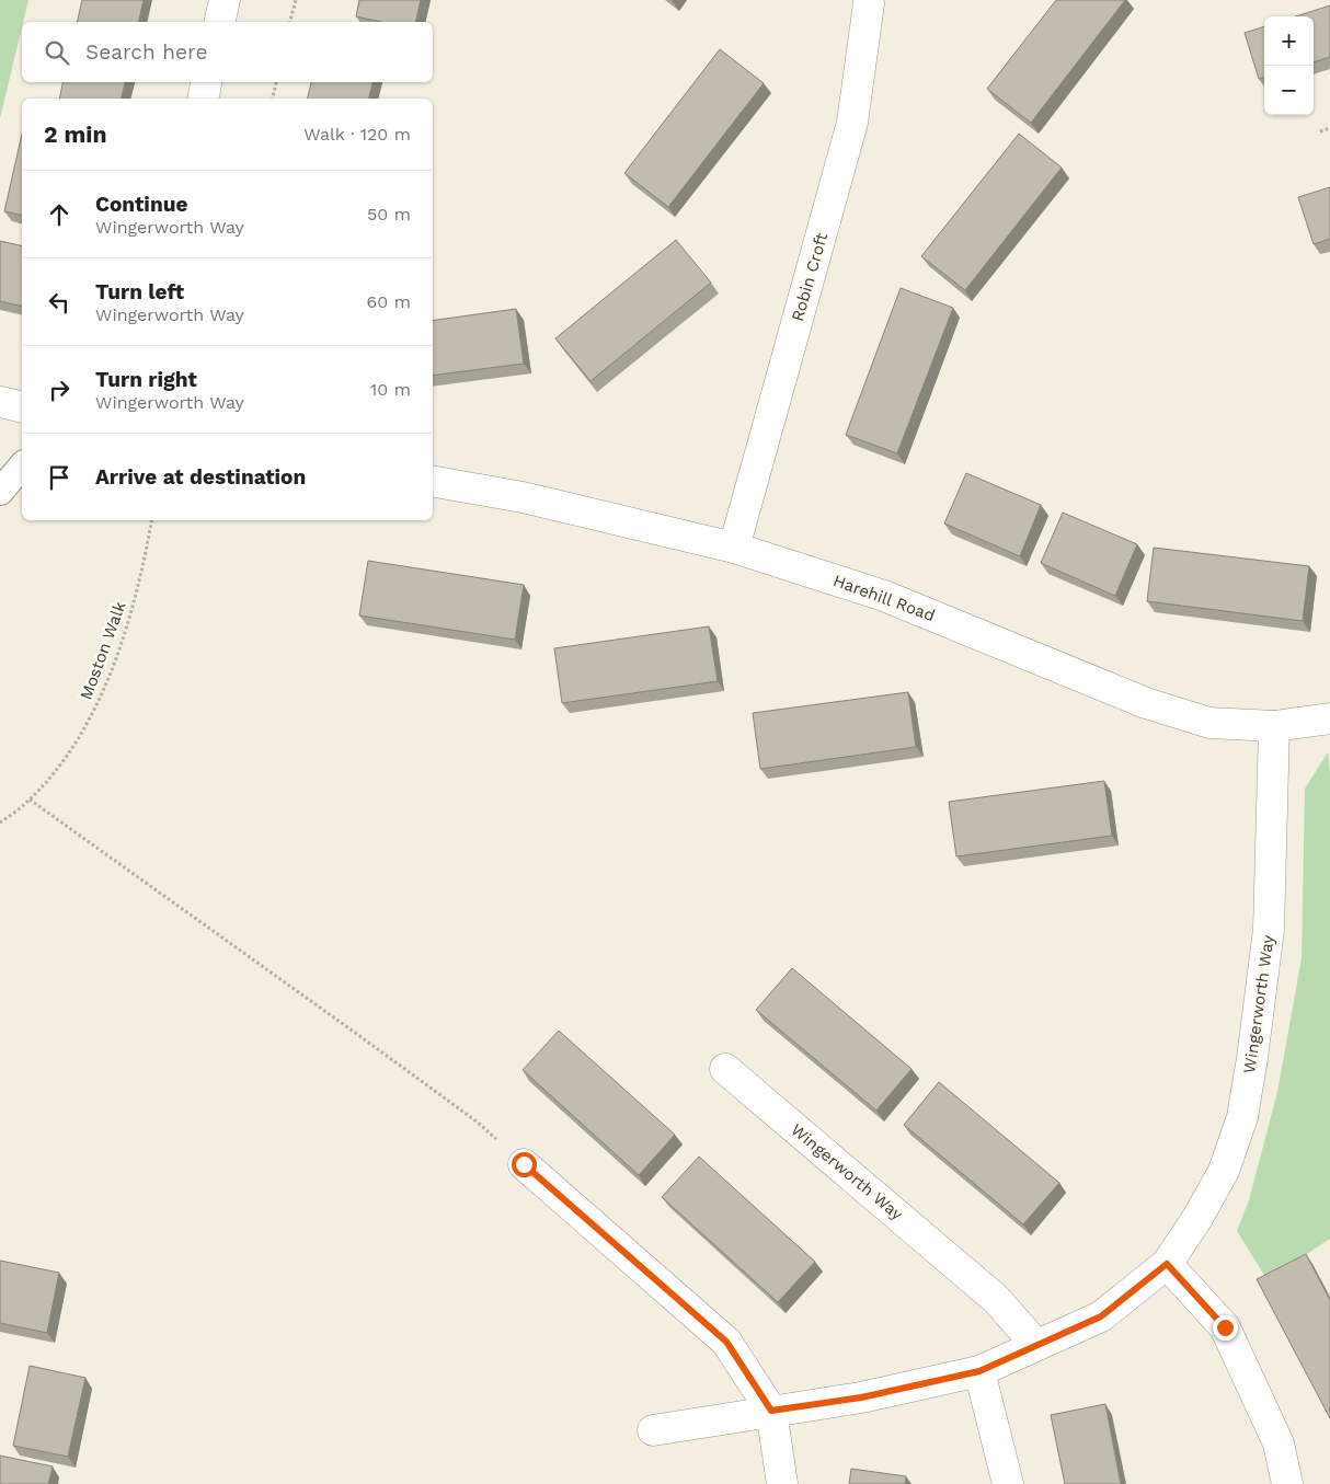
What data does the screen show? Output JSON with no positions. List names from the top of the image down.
{
  "streets": {
    "street": ["Robin Croft", "Harehill Road", "Wingerworth Way"],
    "path": ["Moston Walk"]
  },
  "crossings": [
    ["Robin Croft", "Harehill Road"],
    ["Harehill Road", "Wingerworth Way"]
  ],
  "page": {
    "map_buttons": ["+", "−"],
    "search": "Search here",
    "heading": ["2 min", "Walk · 120 m"],
    "list": [
      ["Continue", "Wingerworth Way", "50 m"],
      ["Turn left", "Wingerworth Way", "60 m"],
      ["Turn right", "Wingerworth Way", "10 m"],
      "Arrive at destination"
    ]
  }
}
